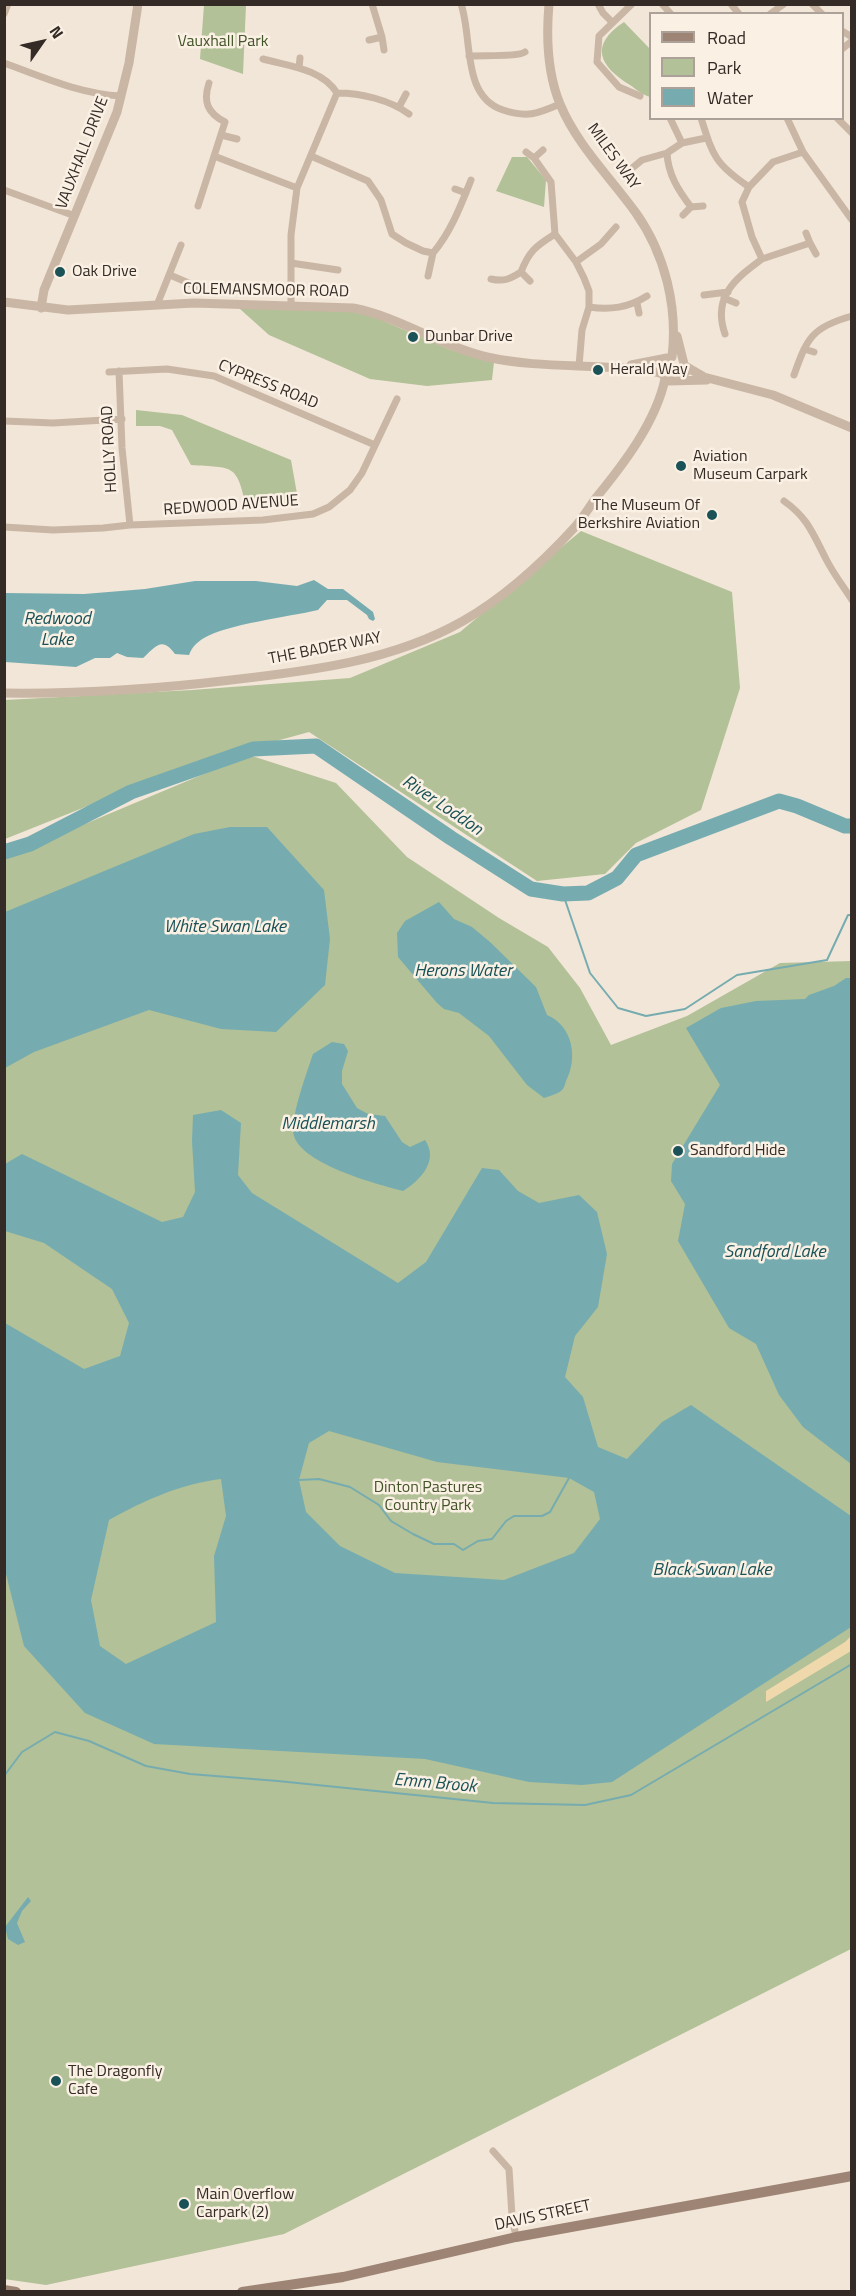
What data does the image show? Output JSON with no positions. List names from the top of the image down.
{
  "streets": {
    "main road": ["DAVIS STREET"],
    "street": [
      "VAUXHALL DRIVE",
      "MILES WAY",
      "COLEMANSMOOR ROAD",
      "CYPRESS ROAD",
      "HOLLY ROAD",
      "REDWOOD AVENUE",
      "THE BADER WAY"
    ]
  },
  "crossings": [
    ["VAUXHALL DRIVE", "COLEMANSMOOR ROAD"],
    ["MILES WAY", "COLEMANSMOOR ROAD"],
    ["MILES WAY", "THE BADER WAY"],
    ["COLEMANSMOOR ROAD", "THE BADER WAY"],
    ["CYPRESS ROAD", "HOLLY ROAD"],
    ["CYPRESS ROAD", "REDWOOD AVENUE"],
    ["HOLLY ROAD", "REDWOOD AVENUE"]
  ],
  "water": [
    "Redwood Lake",
    "River Loddon",
    "White Swan Lake",
    "Herons Water",
    "Middlemarsh",
    "Sandford Lake",
    "Black Swan Lake",
    "Emm Brook"
  ],
  "parks": ["Vauxhall Park", "Dinton Pastures Country Park"],
  "places": [
    "Oak Drive",
    "Dunbar Drive",
    "Herald Way",
    "Aviation Museum Carpark",
    "The Museum Of Berkshire Aviation",
    "Sandford Hide",
    "The Dragonfly Cafe",
    "Main Overflow Carpark (2)"
  ],
  "legend": ["Road", "Park", "Water"],
  "north": "top right"
}
